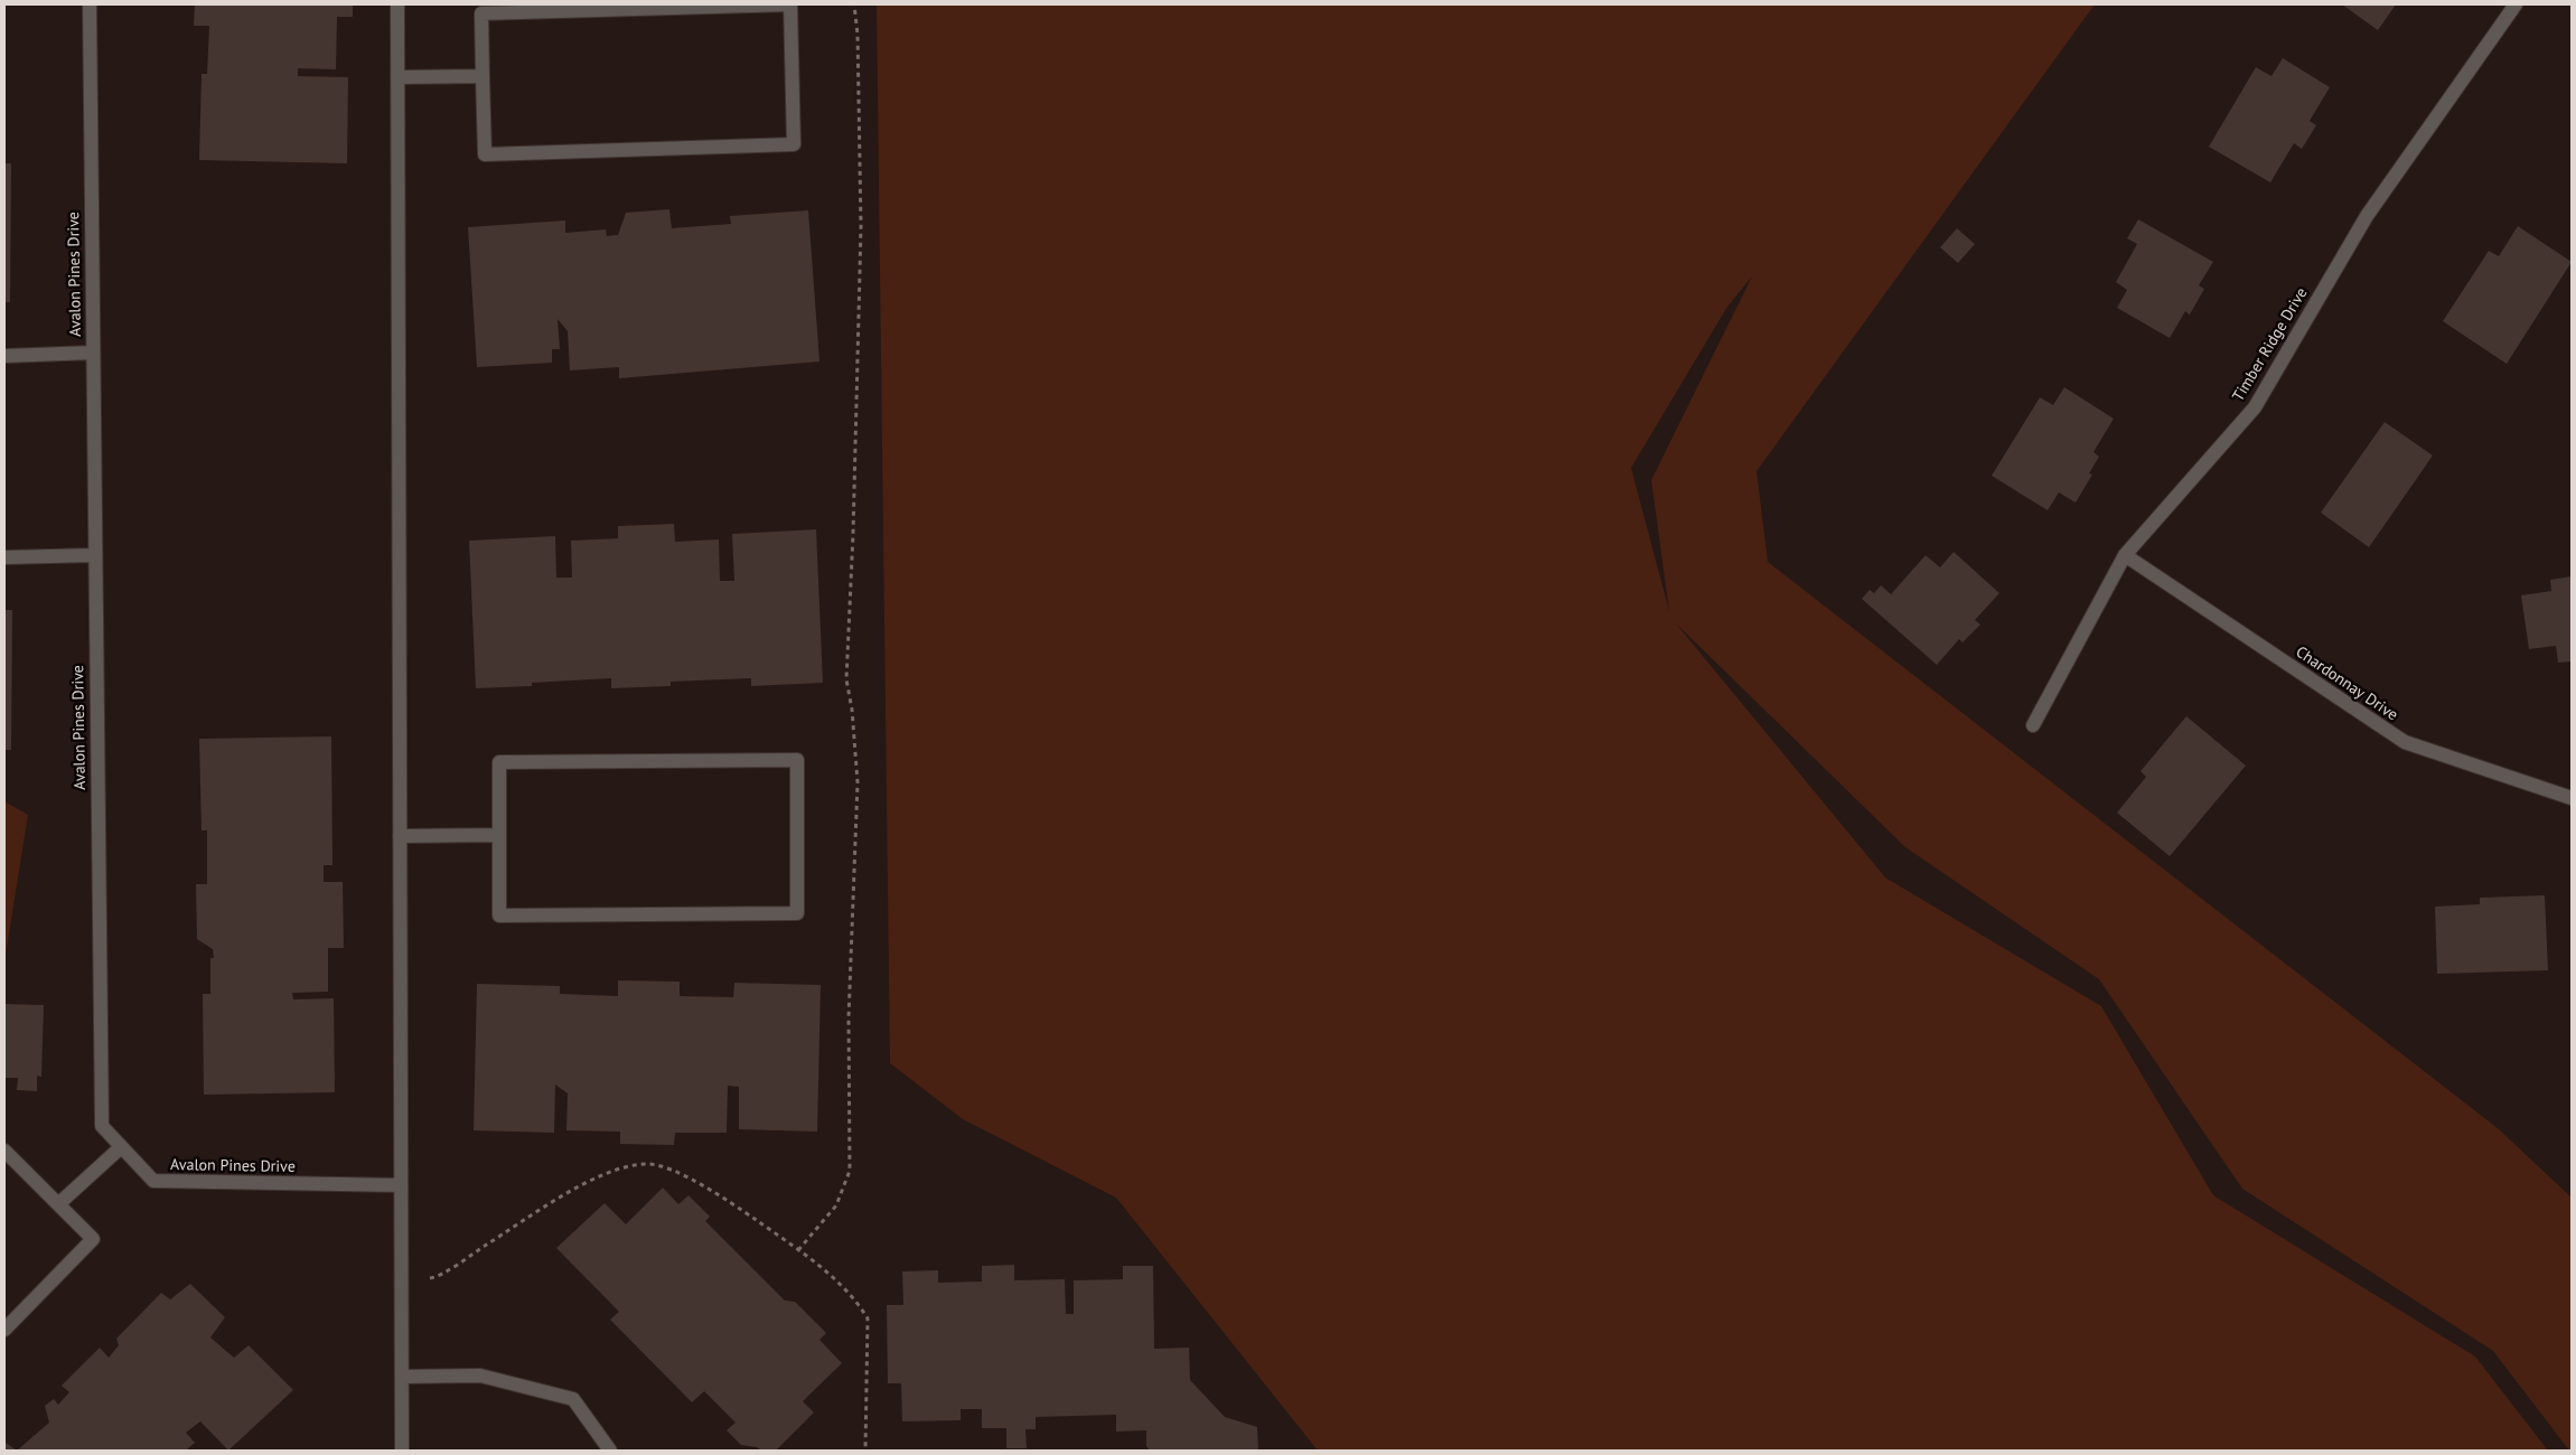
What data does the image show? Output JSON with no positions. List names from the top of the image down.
{
  "streets": {
    "street": ["Avalon Pines Drive", "Timber Ridge Drive", "Chardonnay Drive"]
  },
  "crossings": [
    ["Timber Ridge Drive", "Chardonnay Drive"]
  ]
}
